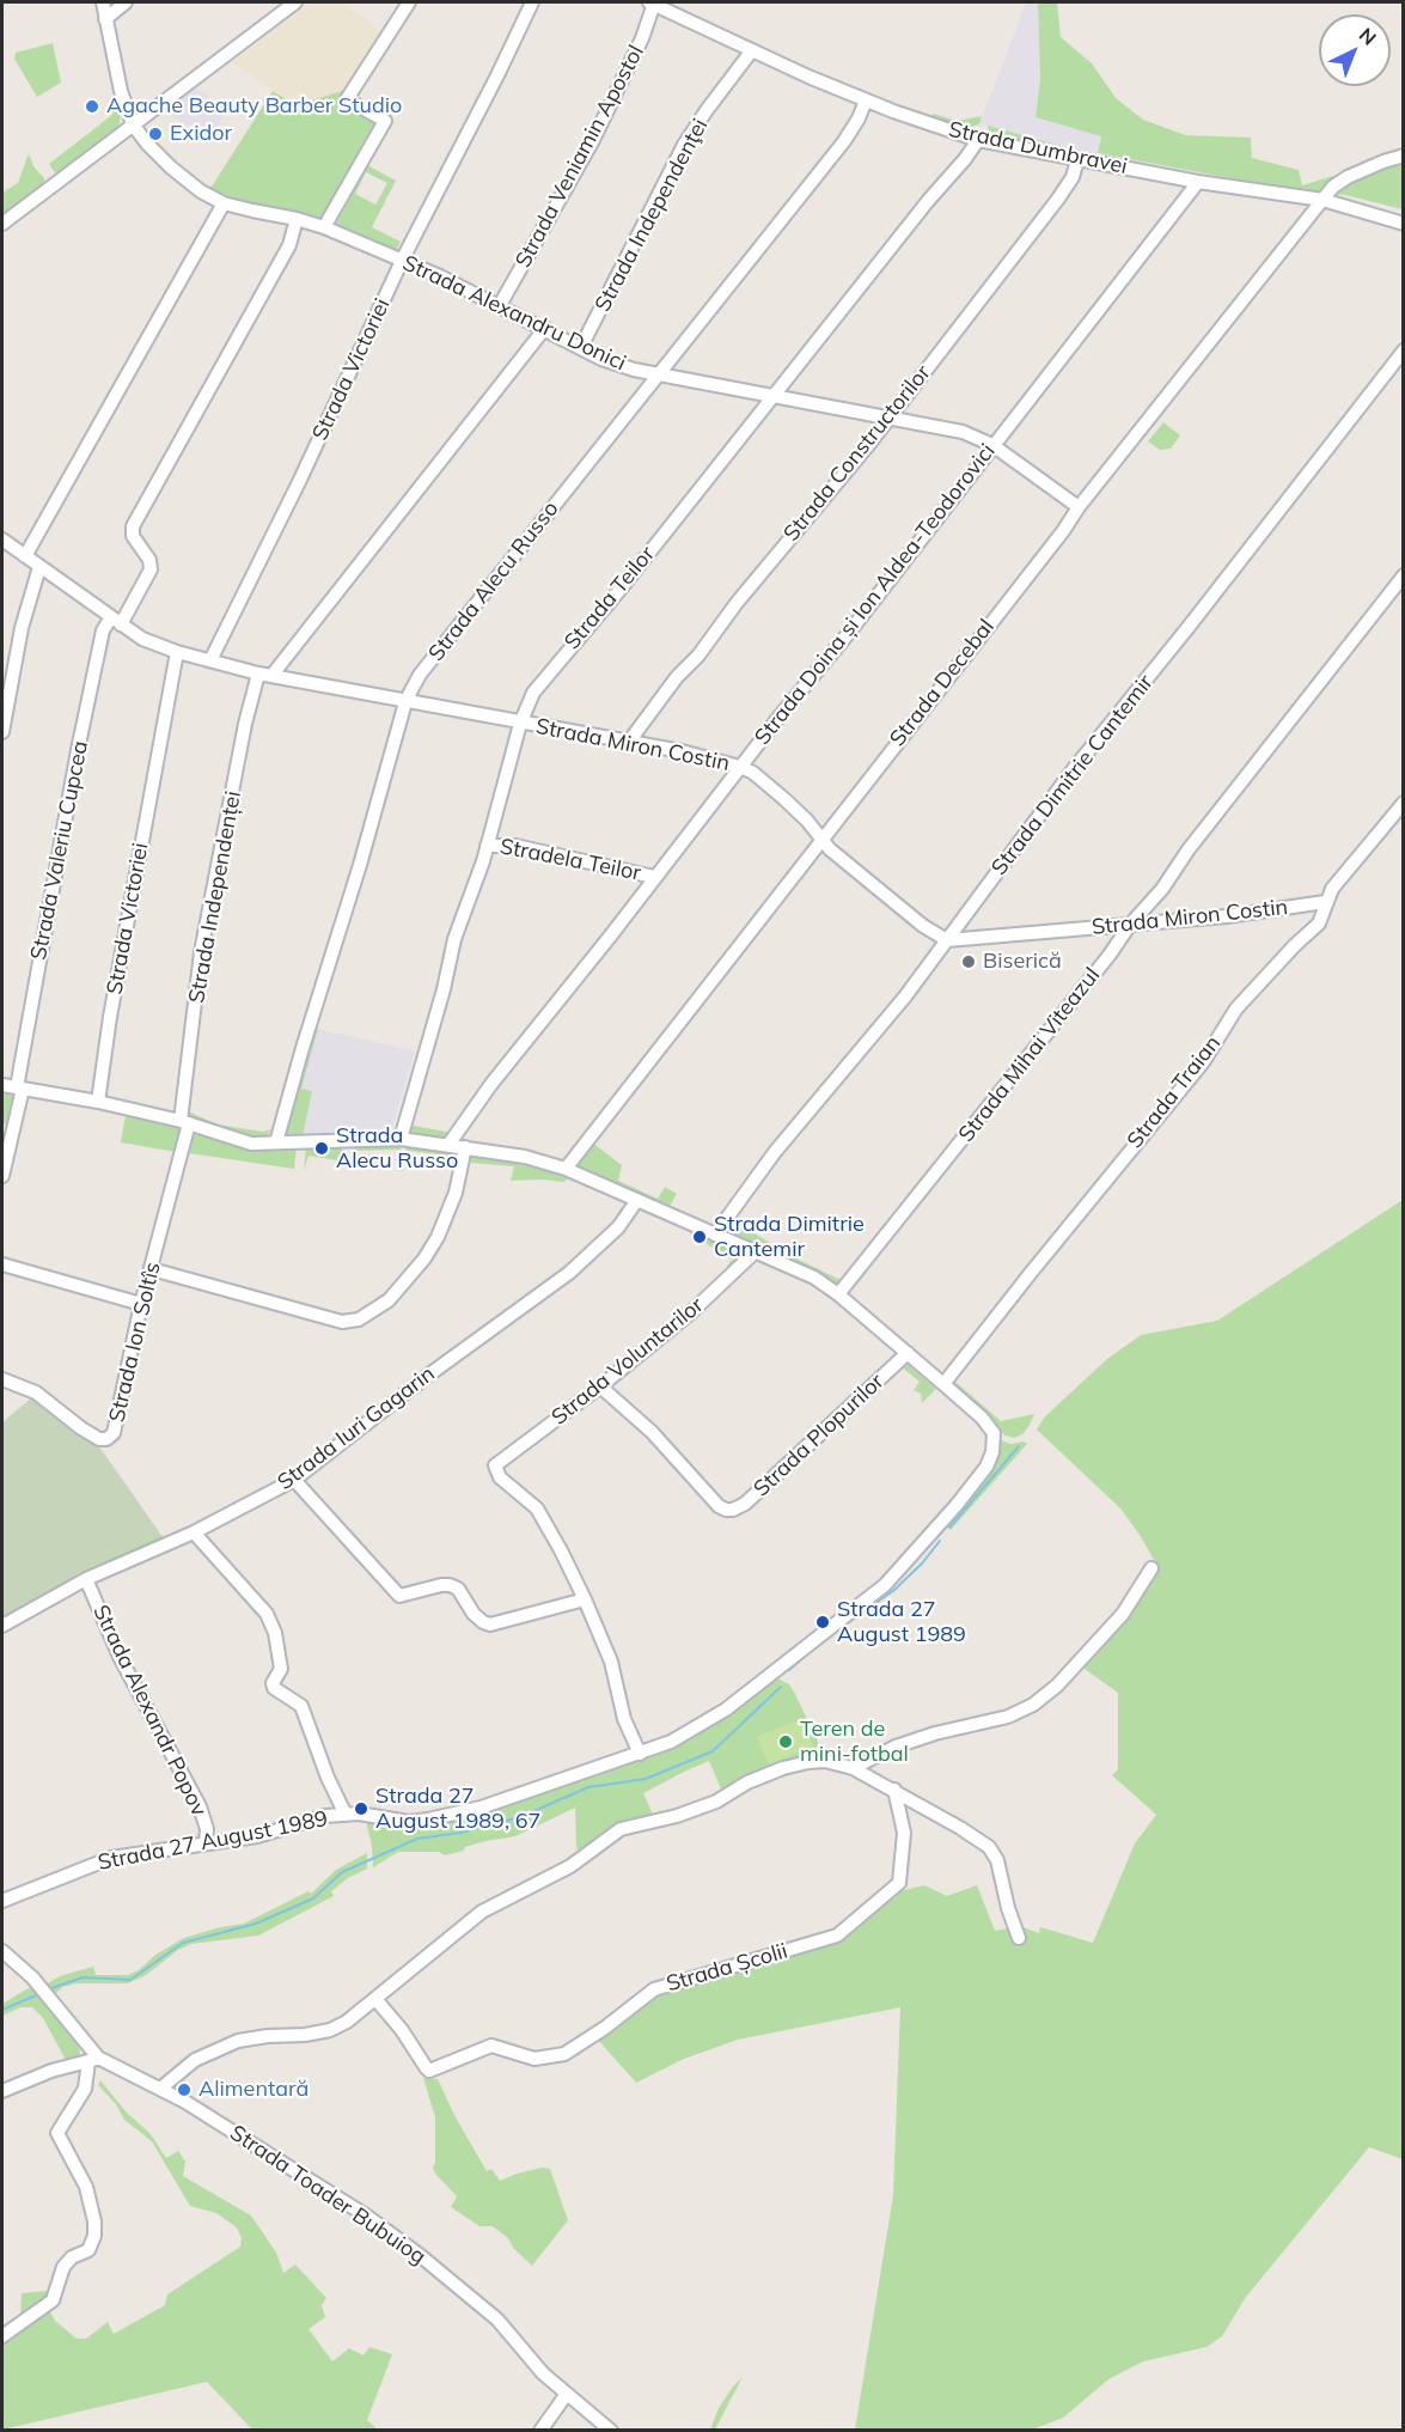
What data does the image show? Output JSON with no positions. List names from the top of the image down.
{
  "streets": {
    "street": [
      "Strada Dumbravei",
      "Strada Veniamin Apostol",
      "Strada Independenţei",
      "Strada Alexandru Donici",
      "Strada Victoriei",
      "Strada Constructorilor",
      "Strada Alecu Russo",
      "Strada Doina și Ion Aldea-Teodorovici",
      "Strada Teilor",
      "Strada Decebal",
      "Strada Miron Costin",
      "Strada Dimitrie Cantemir",
      "Strada Valeriu Cupcea",
      "Stradela Teilor",
      "Strada Independenței",
      "Strada Mihai Viteazul",
      "Strada Traian",
      "Strada Ion Soltîs",
      "Strada Voluntarilor",
      "Strada Iuri Gagarin",
      "Strada Plopurilor",
      "Strada Alexandr Popov",
      "Strada 27 August 1989",
      "Strada Școlii",
      "Strada Toader Bubuiog"
    ]
  },
  "crossings": [
    ["Strada Dumbravei", "Strada Veniamin Apostol"],
    ["Strada Dumbravei", "Strada Independenţei"],
    ["Strada Dumbravei", "Strada Constructorilor"],
    ["Strada Dumbravei", "Strada Alecu Russo"],
    ["Strada Dumbravei", "Strada Doina și Ion Aldea-Teodorovici"],
    ["Strada Dumbravei", "Strada Teilor"],
    ["Strada Dumbravei", "Strada Decebal"],
    ["Strada Veniamin Apostol", "Strada Alexandru Donici"],
    ["Strada Independenţei", "Strada Alexandru Donici"],
    ["Strada Alexandru Donici", "Strada Victoriei"],
    ["Strada Alexandru Donici", "Strada Constructorilor"],
    ["Strada Alexandru Donici", "Strada Alecu Russo"],
    ["Strada Alexandru Donici", "Strada Doina și Ion Aldea-Teodorovici"],
    ["Strada Alexandru Donici", "Strada Teilor"],
    ["Strada Alexandru Donici", "Strada Decebal"],
    ["Strada Alexandru Donici", "Strada Valeriu Cupcea"],
    ["Strada Alexandru Donici", "Strada Independenței"],
    ["Strada Victoriei", "Strada Miron Costin"],
    ["Strada Constructorilor", "Strada Miron Costin"],
    ["Strada Alecu Russo", "Strada Miron Costin"],
    ["Strada Doina și Ion Aldea-Teodorovici", "Strada Miron Costin"],
    ["Strada Doina și Ion Aldea-Teodorovici", "Stradela Teilor"],
    ["Strada Teilor", "Strada Miron Costin"],
    ["Strada Teilor", "Stradela Teilor"],
    ["Strada Decebal", "Strada Miron Costin"],
    ["Strada Miron Costin", "Strada Dimitrie Cantemir"],
    ["Strada Miron Costin", "Strada Valeriu Cupcea"],
    ["Strada Miron Costin", "Strada Independenței"],
    ["Strada Miron Costin", "Strada Mihai Viteazul"],
    ["Strada Miron Costin", "Strada Traian"],
    ["Strada Independenței", "Strada Ion Soltîs"],
    ["Strada Traian", "Strada 27 August 1989"],
    ["Strada Voluntarilor", "Strada Plopurilor"],
    ["Strada Iuri Gagarin", "Strada Alexandr Popov"],
    ["Strada Iuri Gagarin", "Strada 27 August 1989"],
    ["Strada Alexandr Popov", "Strada 27 August 1989"]
  ],
  "places": [
    "Agache Beauty Barber Studio",
    "Exidor",
    "Biserică",
    "Strada Alecu Russo",
    "Strada Dimitrie Cantemir",
    "Strada 27 August 1989",
    "Teren de mini-fotbal",
    "Strada 27 August 1989, 67",
    "Alimentară"
  ],
  "north": "top right"
}
